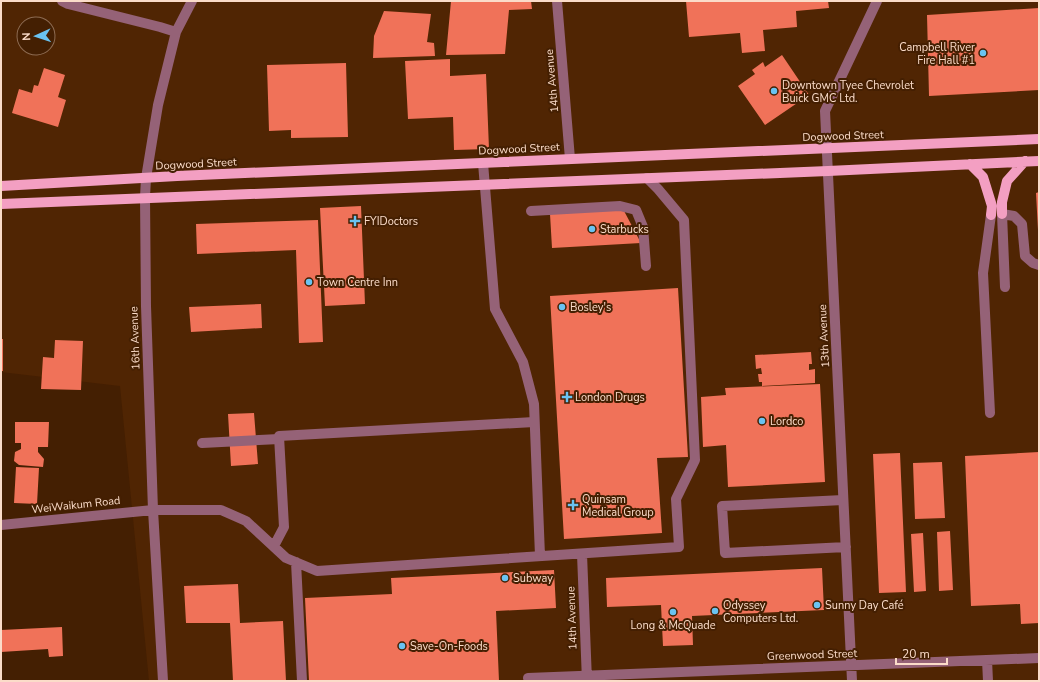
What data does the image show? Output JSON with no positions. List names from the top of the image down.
{
  "streets": {
    "main road": ["Dogwood Street"],
    "street": [
      "14th Avenue",
      "13th Avenue",
      "16th Avenue",
      "WeiWaikum Road",
      "Greenwood Street"
    ]
  },
  "crossings": [
    ["14th Avenue", "Dogwood Street"],
    ["14th Avenue", "WeiWaikum Road"],
    ["14th Avenue", "Greenwood Street"],
    ["Dogwood Street", "13th Avenue"],
    ["Dogwood Street", "16th Avenue"],
    ["13th Avenue", "Greenwood Street"],
    ["16th Avenue", "WeiWaikum Road"]
  ],
  "places": {
    "other": [
      "Campbell River Fire Hall #1",
      "Downtown Tyee Chevrolet Buick GMC Ltd.",
      "Starbucks",
      "Town Centre Inn",
      "Bosley's",
      "Lordco",
      "Subway",
      "Sunny Day Café",
      "Odyssey Computers Ltd.",
      "Long & McQuade",
      "Save-On-Foods"
    ],
    "health": ["FYIDoctors", "London Drugs", "Quinsam Medical Group"]
  },
  "scale_bar": "20 m",
  "north": "left"
}
